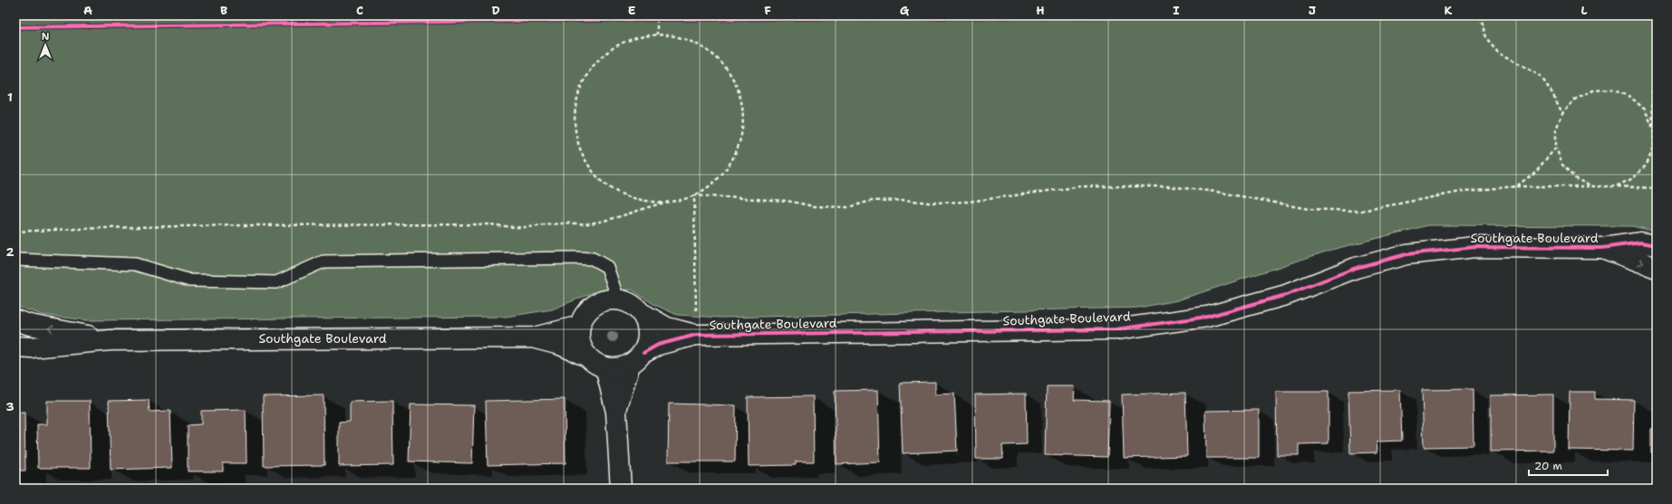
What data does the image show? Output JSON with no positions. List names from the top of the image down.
{
  "streets": {
    "street": ["Southgate Boulevard"]
  },
  "scale_bar": "20 m",
  "north": "top",
  "grid": {
    "columns": [
      "A",
      "B",
      "C",
      "D",
      "E",
      "F",
      "G",
      "H",
      "I",
      "J",
      "K",
      "L"
    ],
    "rows": ["1", "2", "3"]
  }
}
